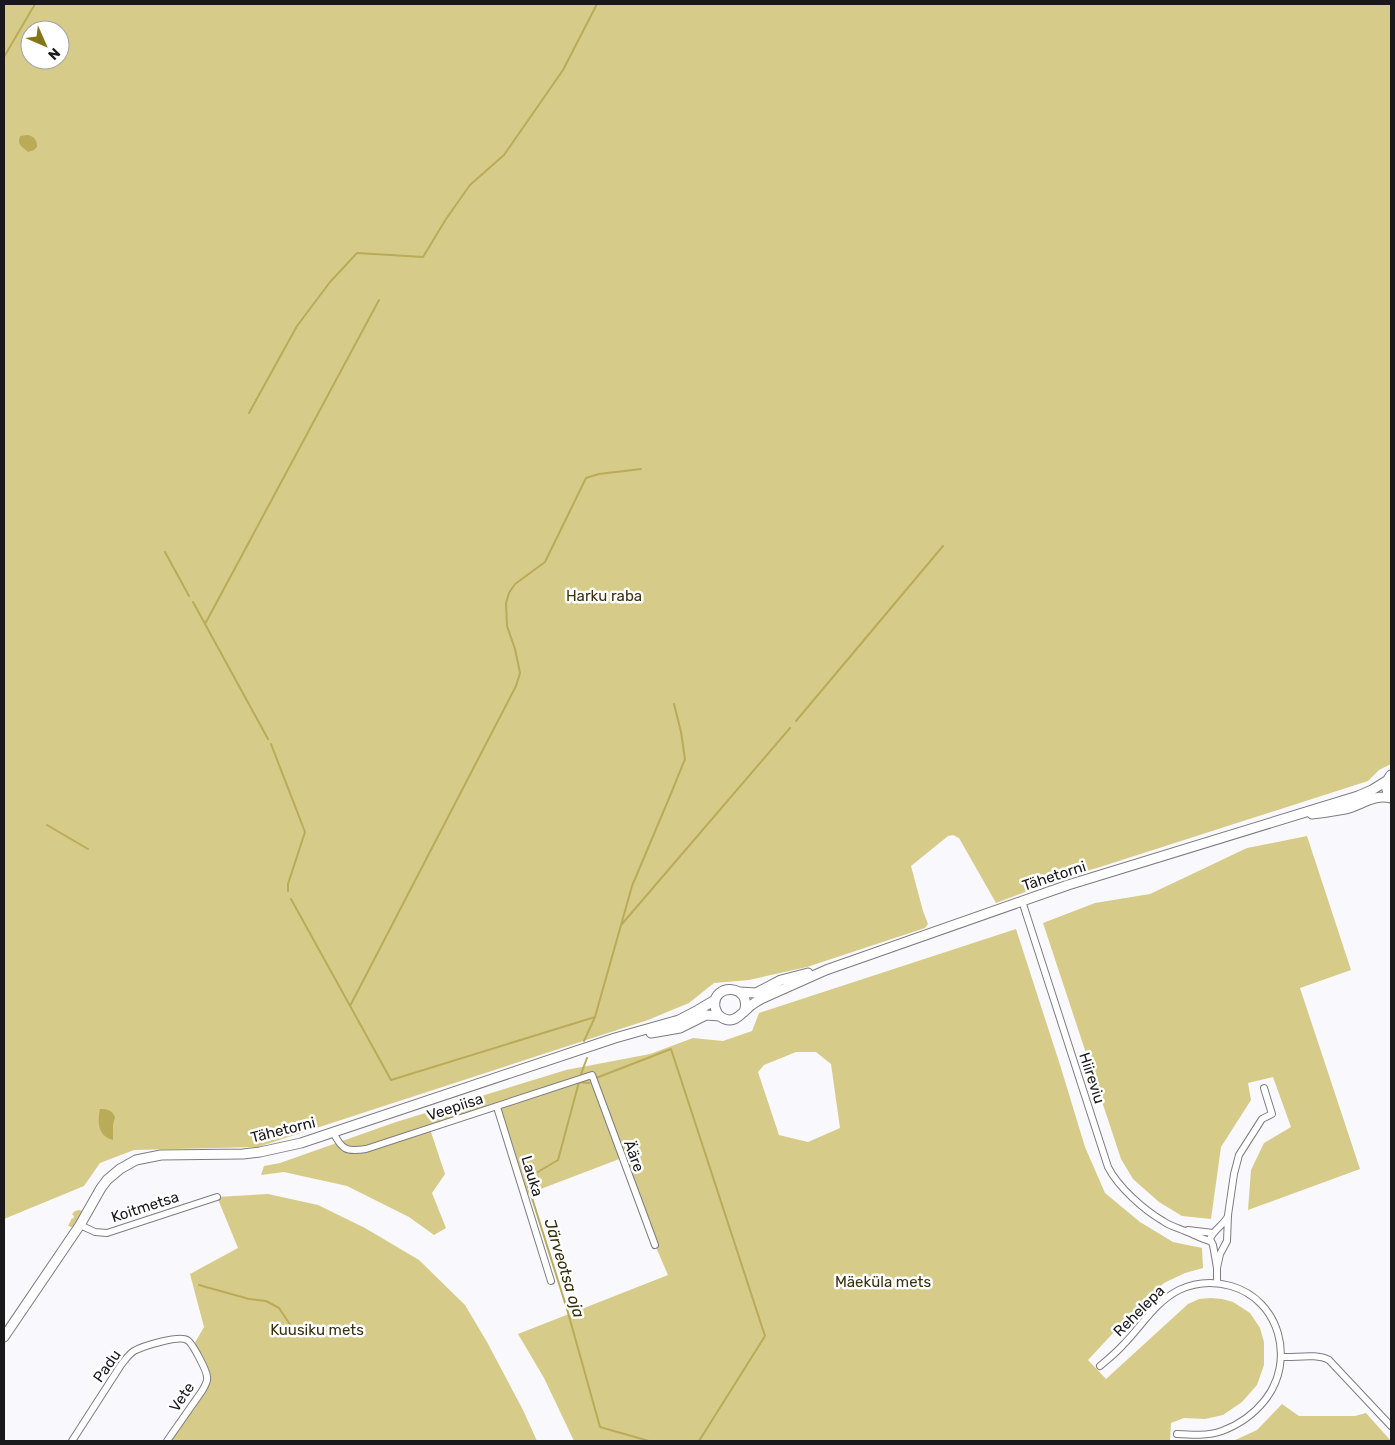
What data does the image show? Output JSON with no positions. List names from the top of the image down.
{
  "streets": {
    "street": [
      "Tähetorni",
      "Hiireviu",
      "Veepiisa",
      "Ääre",
      "Lauka",
      "Koitmetsa",
      "Rehelepa",
      "Padu",
      "Vete"
    ]
  },
  "crossings": [
    ["Tähetorni", "Hiireviu"],
    ["Tähetorni", "Veepiisa"],
    ["Tähetorni", "Koitmetsa"],
    ["Veepiisa", "Ääre"],
    ["Veepiisa", "Lauka"],
    ["Padu", "Vete"]
  ],
  "water": ["Järveotsa oja"],
  "parks": ["Harku raba", "Mäeküla mets", "Kuusiku mets"],
  "north": "bottom right"
}
